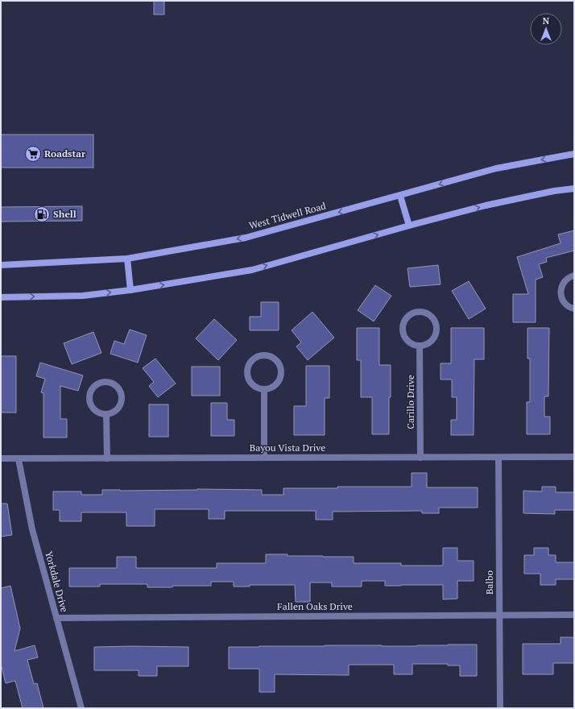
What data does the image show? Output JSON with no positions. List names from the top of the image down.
{
  "streets": {
    "main road": ["West Tidwell Road"],
    "street": [
      "Carillo Drive",
      "Bayou Vista Drive",
      "Yorkdale Drive",
      "Balbo",
      "Fallen Oaks Drive"
    ]
  },
  "crossings": [
    ["Carillo Drive", "Bayou Vista Drive"],
    ["Bayou Vista Drive", "Yorkdale Drive"],
    ["Bayou Vista Drive", "Balbo"],
    ["Yorkdale Drive", "Fallen Oaks Drive"],
    ["Balbo", "Fallen Oaks Drive"]
  ],
  "places": {
    "supermarket": ["Roadstar"],
    "fuel station": ["Shell"]
  },
  "north": "top"
}
